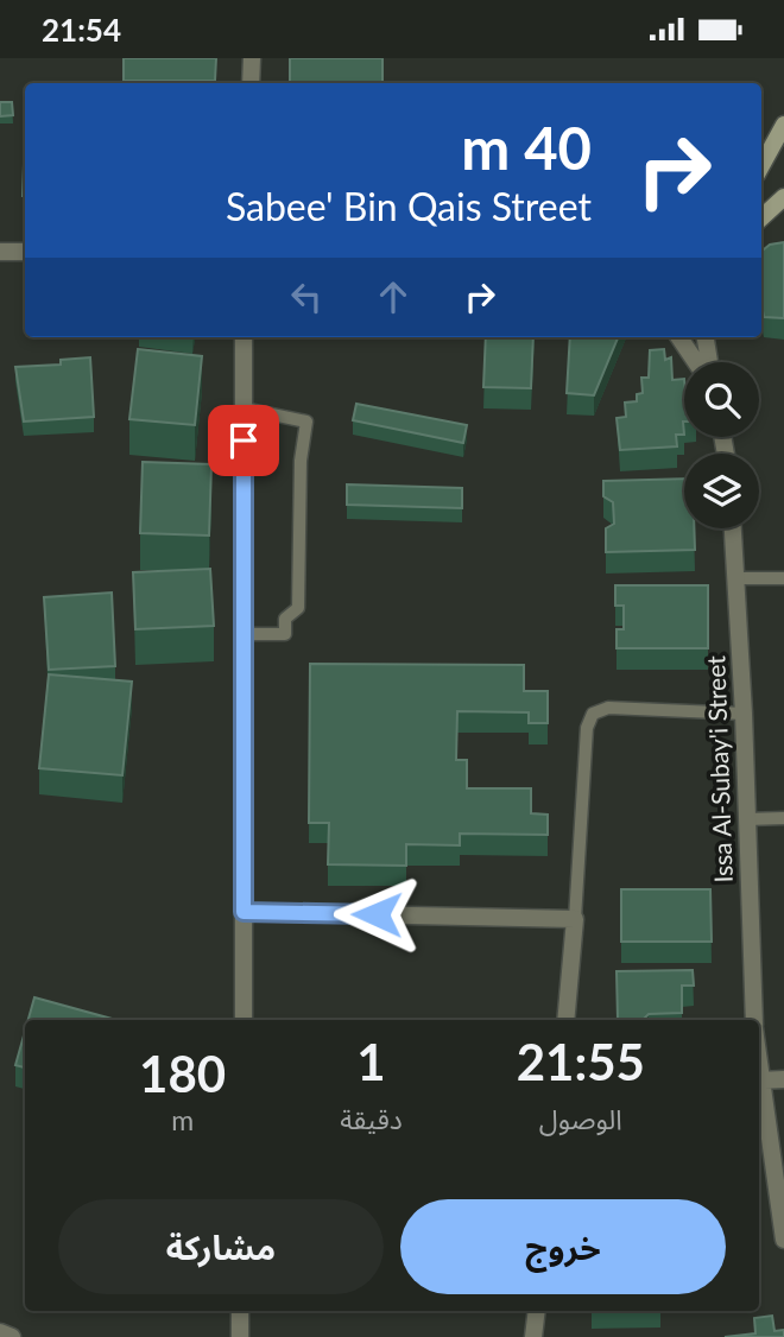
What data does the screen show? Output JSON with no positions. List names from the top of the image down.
{
  "streets": {
    "street": ["Issa Al-Subay'i Street"]
  },
  "page": {
    "status": "21:54",
    "turn": ["40 m", "Sabee' Bin Qais Street"],
    "eta": [
      "21:55",
      "الوصول",
      "1",
      "دقيقة",
      "180",
      "m"
    ],
    "buttons": ["خروج", "مشاركة"]
  }
}
